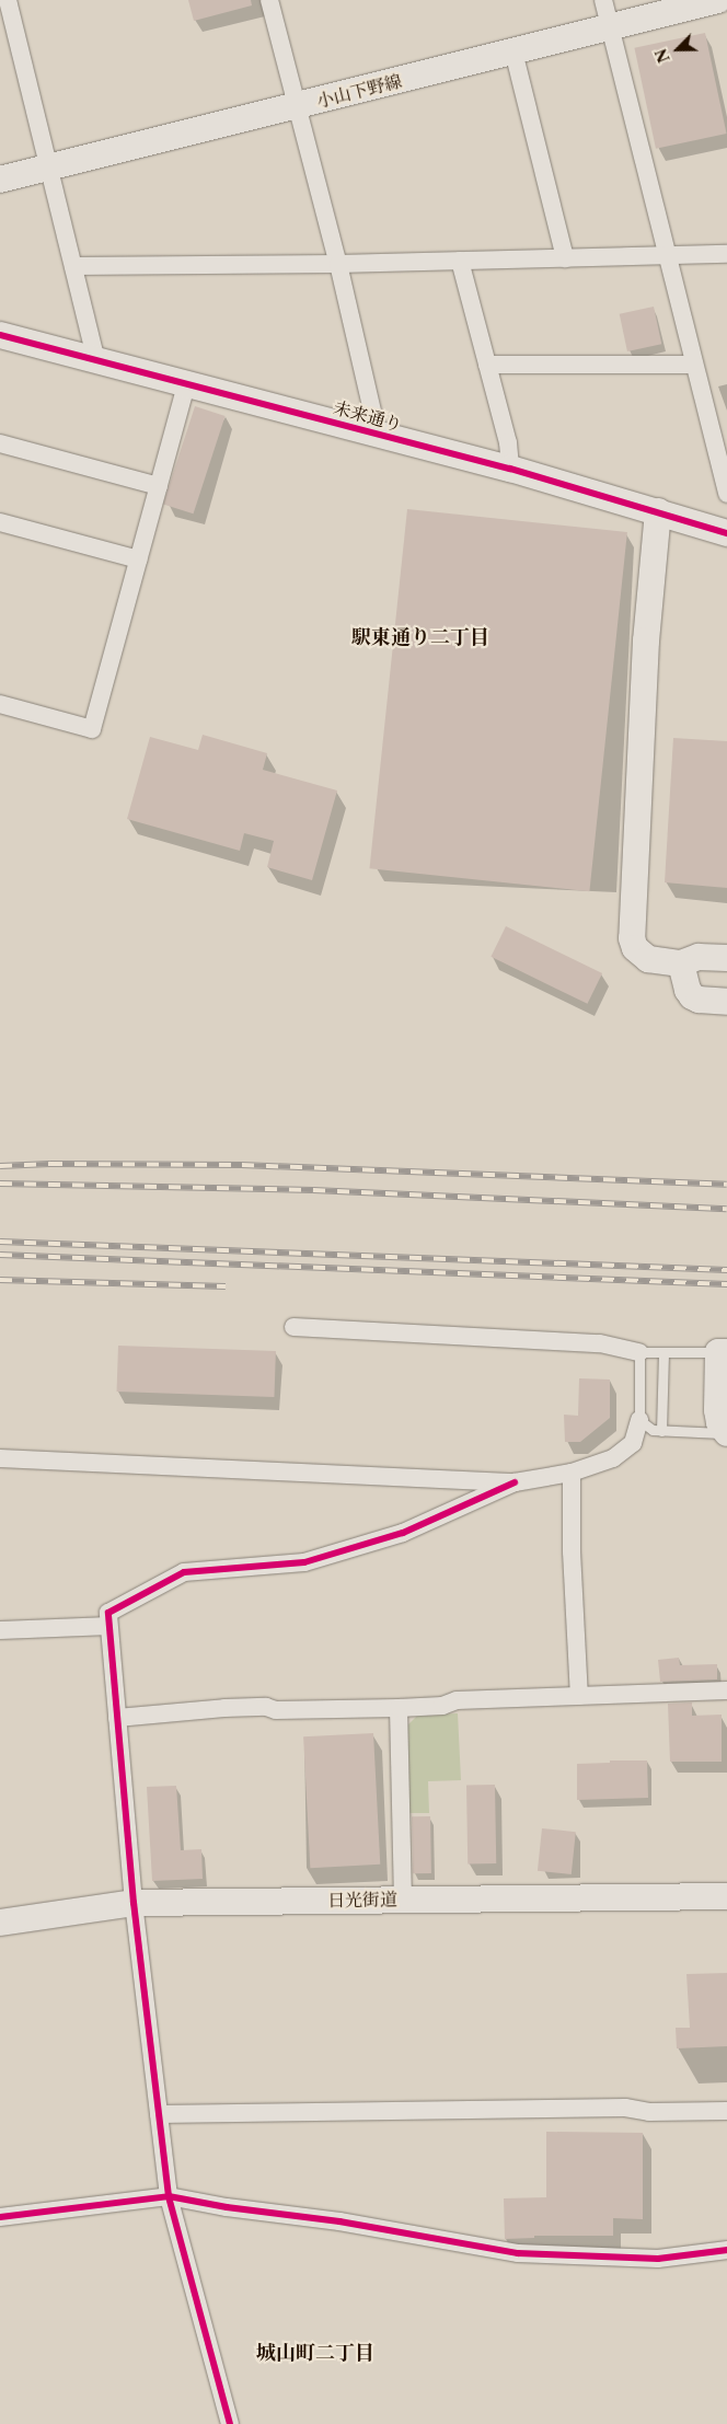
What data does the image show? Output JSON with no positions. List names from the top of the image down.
{
  "streets": {
    "main road": ["小山下野線", "未来通り", "日光街道"]
  },
  "districts": ["駅東通り二丁目", "城山町二丁目"],
  "north": "bottom left"
}
